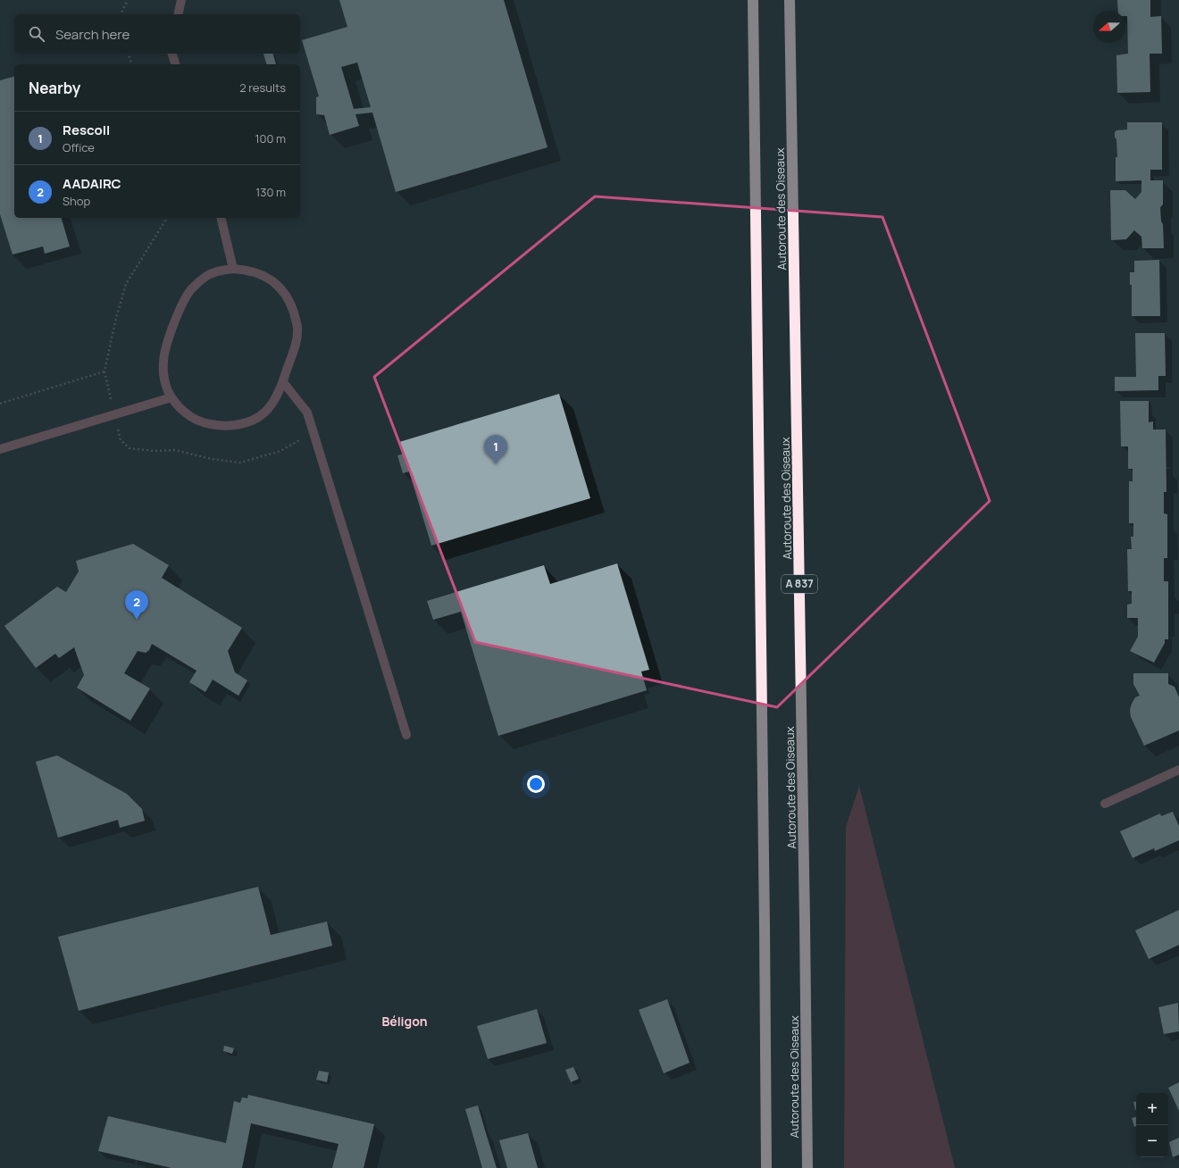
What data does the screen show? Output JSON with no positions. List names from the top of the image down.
{
  "streets": {
    "highway": ["Autoroute des Oiseaux", "A 837"]
  },
  "districts": ["Béligon"],
  "north": "left",
  "page": {
    "search": "Search here",
    "heading": ["Nearby", "2 results"],
    "list": [
      {
        "mark": "1",
        "name": "Rescoll",
        "note": "Office",
        "value": "100 m"
      },
      {
        "mark": "2",
        "name": "AADAIRC",
        "note": "Shop",
        "value": "130 m"
      }
    ],
    "pins": ["1", "2"],
    "map_buttons": ["+", "−"]
  }
}
